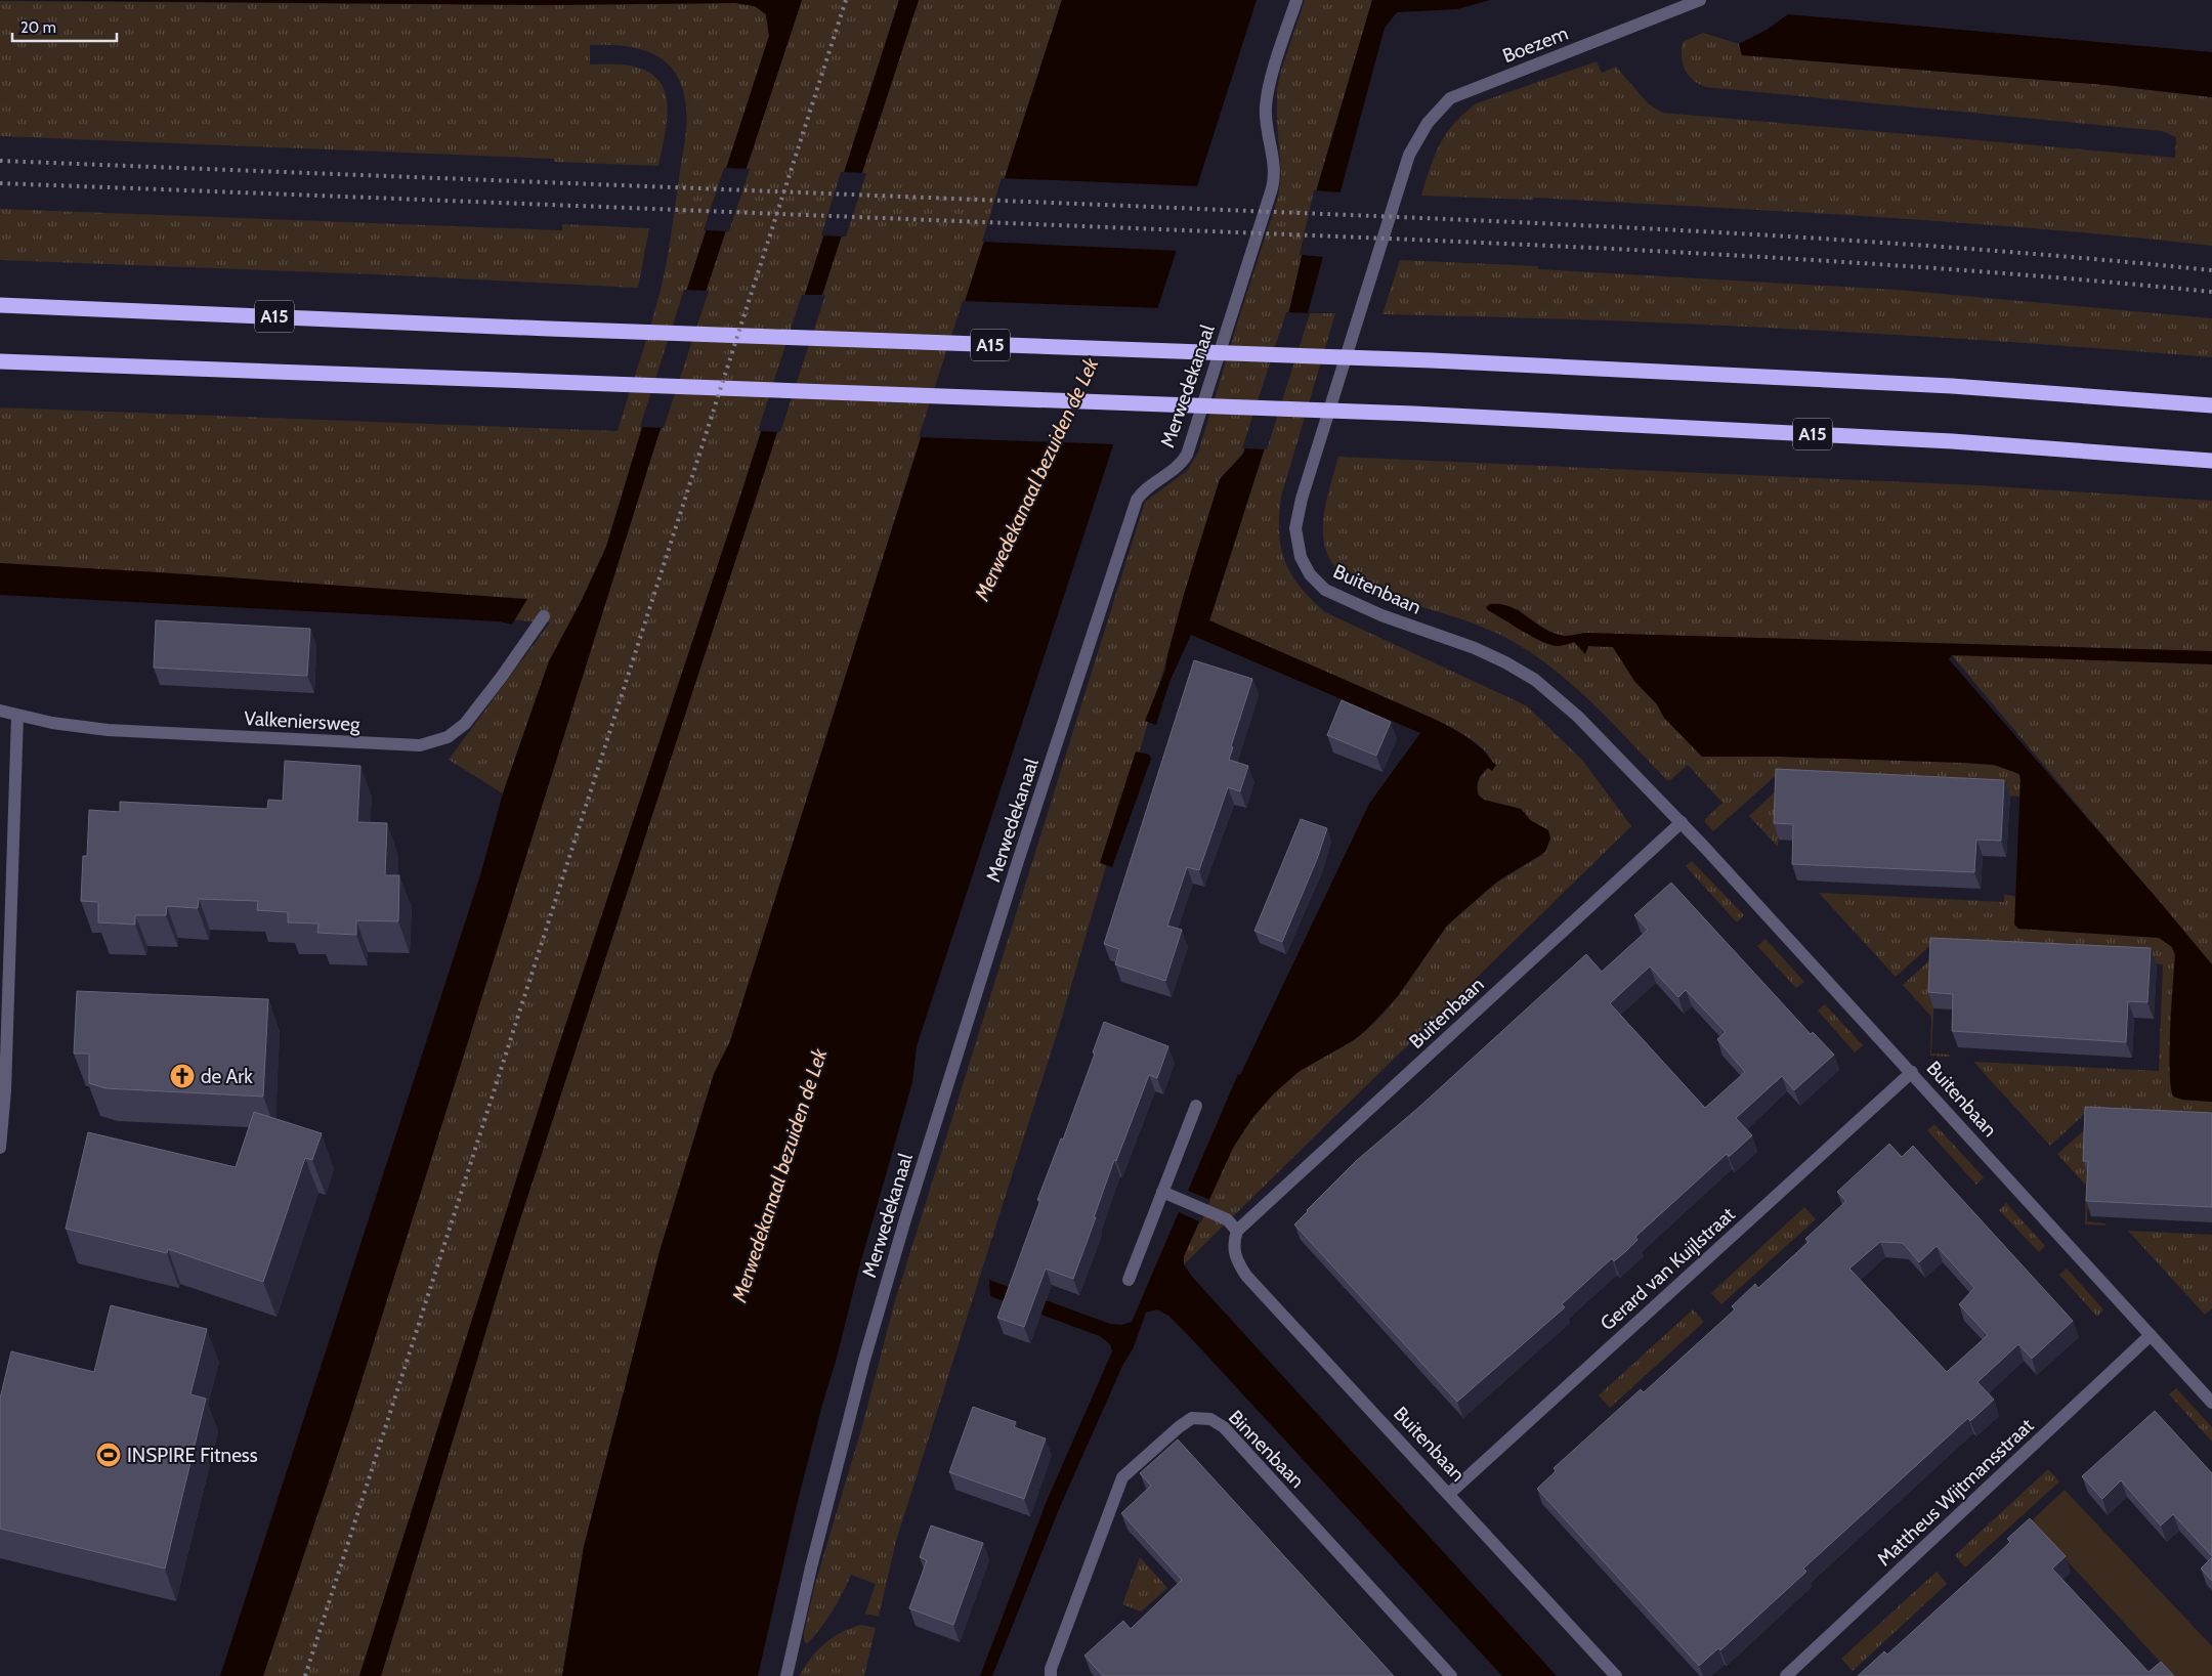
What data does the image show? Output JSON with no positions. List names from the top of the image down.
{
  "streets": {
    "highway": ["A15"],
    "street": [
      "Boezem",
      "Merwedekanaal",
      "Buitenbaan",
      "Valkeniersweg",
      "Gerard van Kuijlstraat",
      "Binnenbaan",
      "Mattheus Wijtmansstraat"
    ]
  },
  "crossings": [
    ["Boezem", "Buitenbaan"],
    ["Buitenbaan", "Gerard van Kuijlstraat"],
    ["Buitenbaan", "Mattheus Wijtmansstraat"]
  ],
  "water": ["Merwedekanaal bezuiden de Lek"],
  "places": {
    "church": ["de Ark"],
    "sports": ["INSPIRE Fitness"]
  },
  "scale_bar": "20 m"
}
